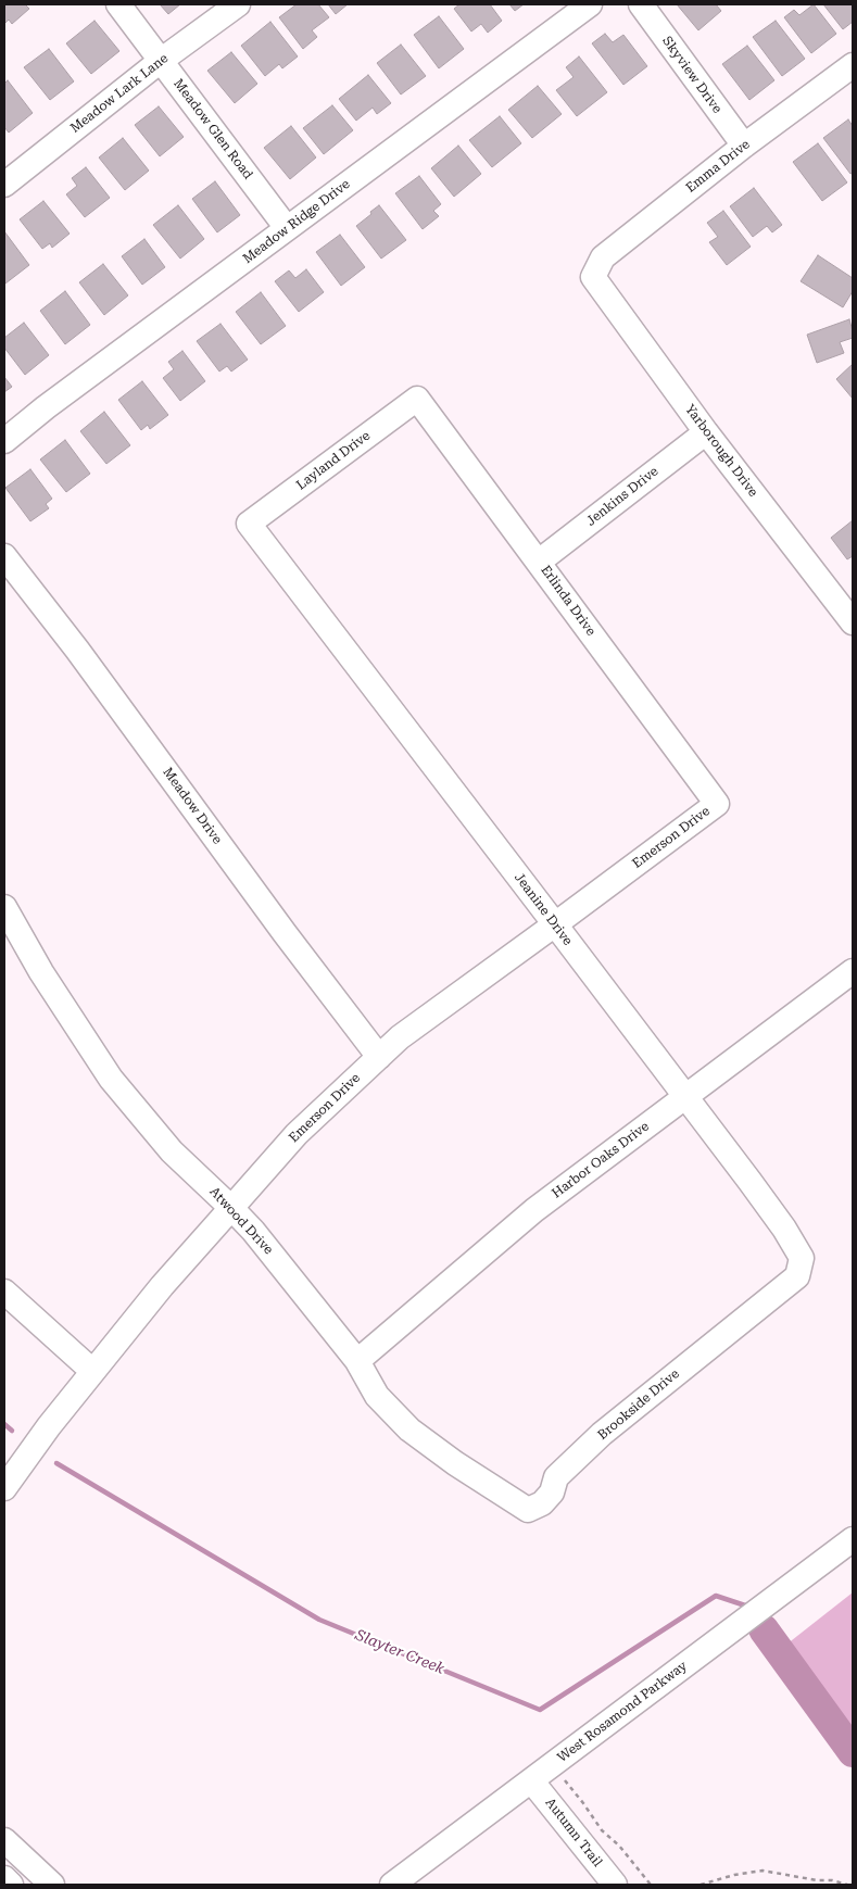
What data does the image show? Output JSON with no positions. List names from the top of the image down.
{
  "streets": {
    "street": [
      "Skyview Drive",
      "Meadow Lark Lane",
      "Meadow Glen Road",
      "Emma Drive",
      "Meadow Ridge Drive",
      "Yarborough Drive",
      "Layland Drive",
      "Jenkins Drive",
      "Erlinda Drive",
      "Meadow Drive",
      "Emerson Drive",
      "Jeanine Drive",
      "Harbor Oaks Drive",
      "Atwood Drive",
      "Brookside Drive",
      "West Rosamond Parkway",
      "Autumn Trail"
    ]
  },
  "crossings": [
    ["Skyview Drive", "Emma Drive"],
    ["Meadow Lark Lane", "Meadow Glen Road"],
    ["Meadow Glen Road", "Meadow Ridge Drive"],
    ["Emma Drive", "Yarborough Drive"],
    ["Yarborough Drive", "Jenkins Drive"],
    ["Layland Drive", "Erlinda Drive"],
    ["Layland Drive", "Jeanine Drive"],
    ["Jenkins Drive", "Erlinda Drive"],
    ["Erlinda Drive", "Emerson Drive"],
    ["Meadow Drive", "Emerson Drive"],
    ["Emerson Drive", "Jeanine Drive"],
    ["Emerson Drive", "Atwood Drive"],
    ["Jeanine Drive", "Harbor Oaks Drive"],
    ["Jeanine Drive", "Brookside Drive"],
    ["Harbor Oaks Drive", "Atwood Drive"],
    ["Atwood Drive", "Brookside Drive"],
    ["West Rosamond Parkway", "Autumn Trail"]
  ],
  "water": ["Slayter Creek"]
}
